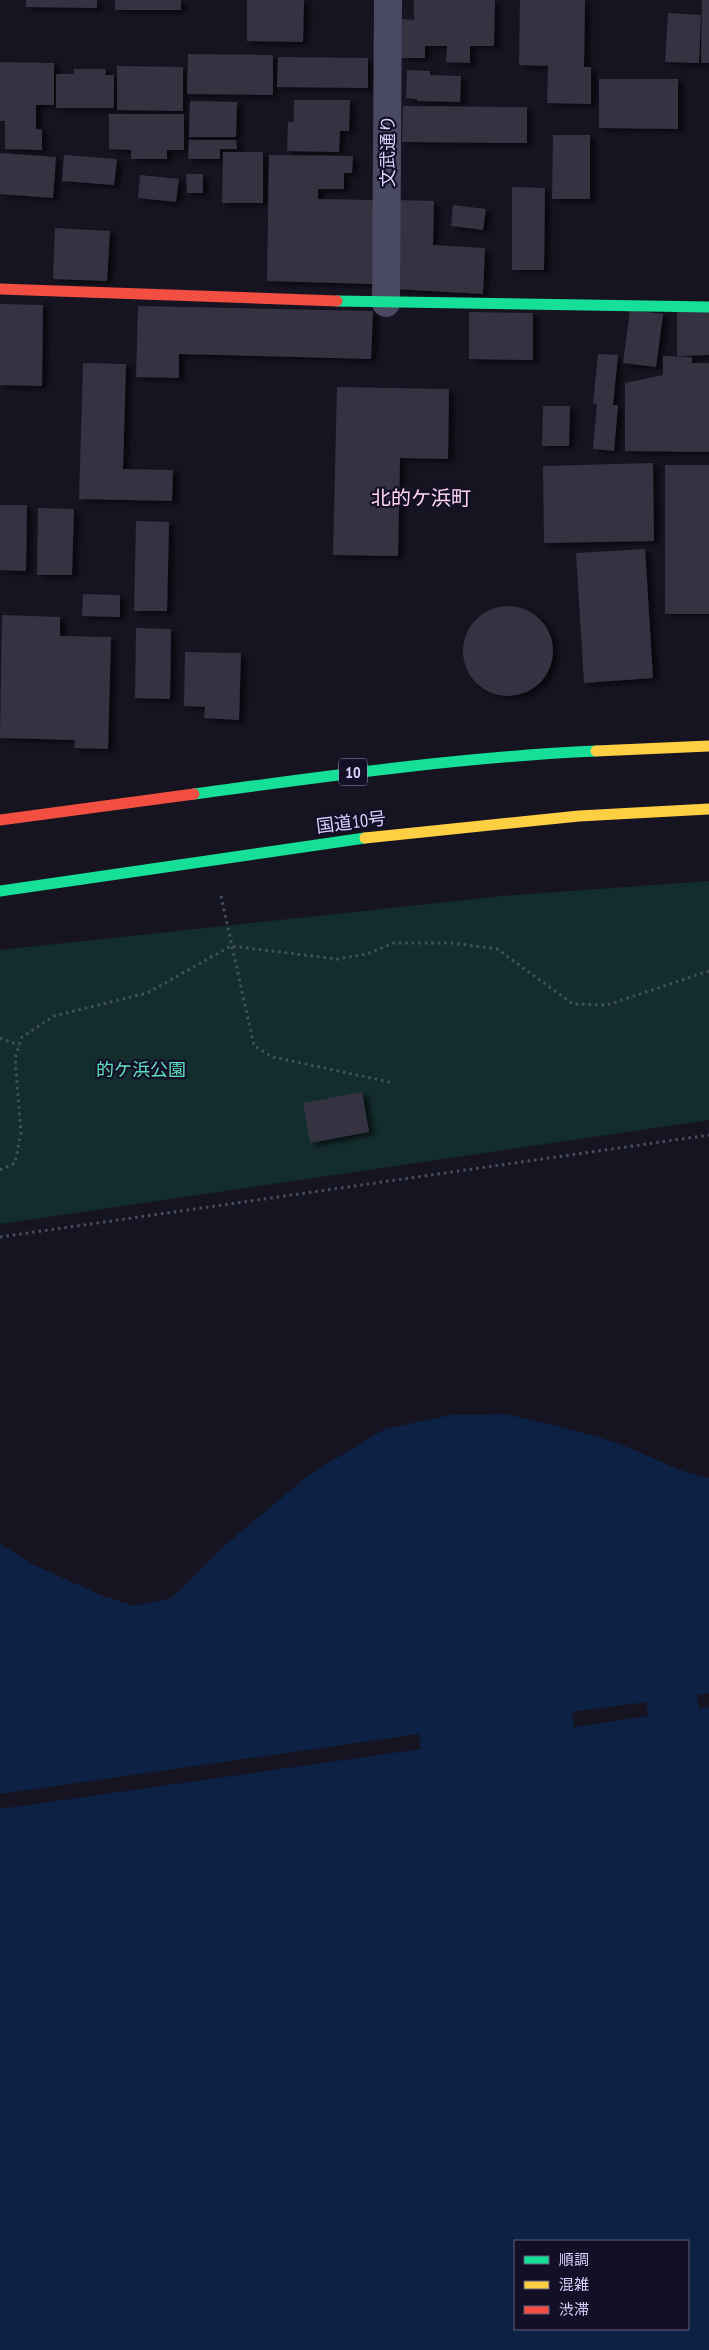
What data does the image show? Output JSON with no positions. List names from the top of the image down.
{
  "streets": {
    "main road": ["10", "国道10号"],
    "street": ["文武通り"]
  },
  "districts": ["北的ケ浜町"],
  "parks": ["的ケ浜公園"],
  "legend": ["順調", "混雑", "渋滞"]
}
